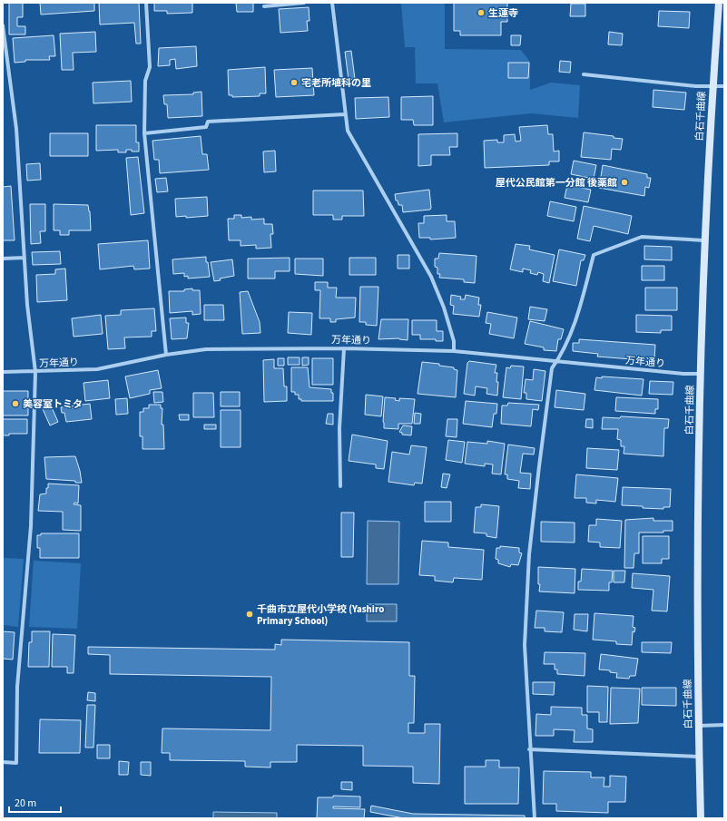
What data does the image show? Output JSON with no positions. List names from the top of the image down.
{
  "streets": {
    "main road": ["白石千曲線"],
    "street": ["万年通り"]
  },
  "crossings": [
    ["白石千曲線", "万年通り"]
  ],
  "places": [
    "生蓮寺",
    "宅老所埴科の里",
    "屋代公民館第一分館 後薬館",
    "美容室トミタ",
    "千曲市立屋代小学校 (Yashiro Primary School)"
  ],
  "scale_bar": "20 m"
}
